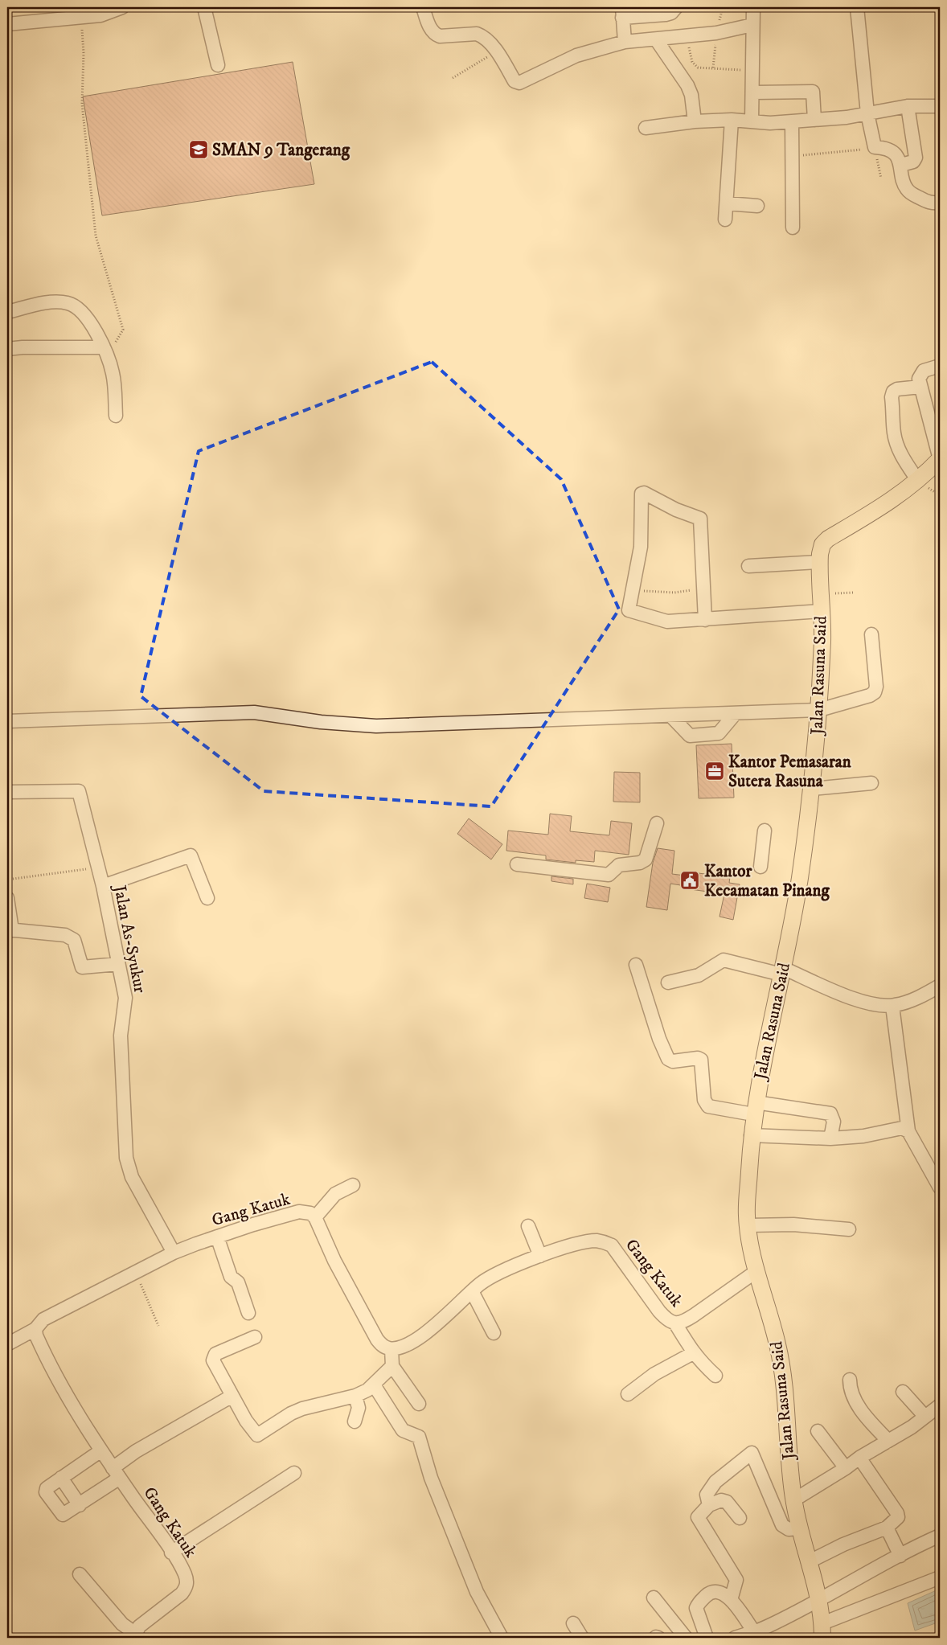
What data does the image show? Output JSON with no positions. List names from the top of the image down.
{
  "streets": {
    "main road": ["Jalan Rasuna Said"],
    "street": ["Jalan As-Syukur", "Gang Katuk"]
  },
  "crossings": [
    ["Jalan Rasuna Said", "Gang Katuk"],
    ["Jalan As-Syukur", "Gang Katuk"]
  ],
  "places": {
    "school or university": ["SMAN 9 Tangerang"],
    "office": ["Kantor Pemasaran Sutera Rasuna"],
    "public building": ["Kantor Kecamatan Pinang"]
  }
}
